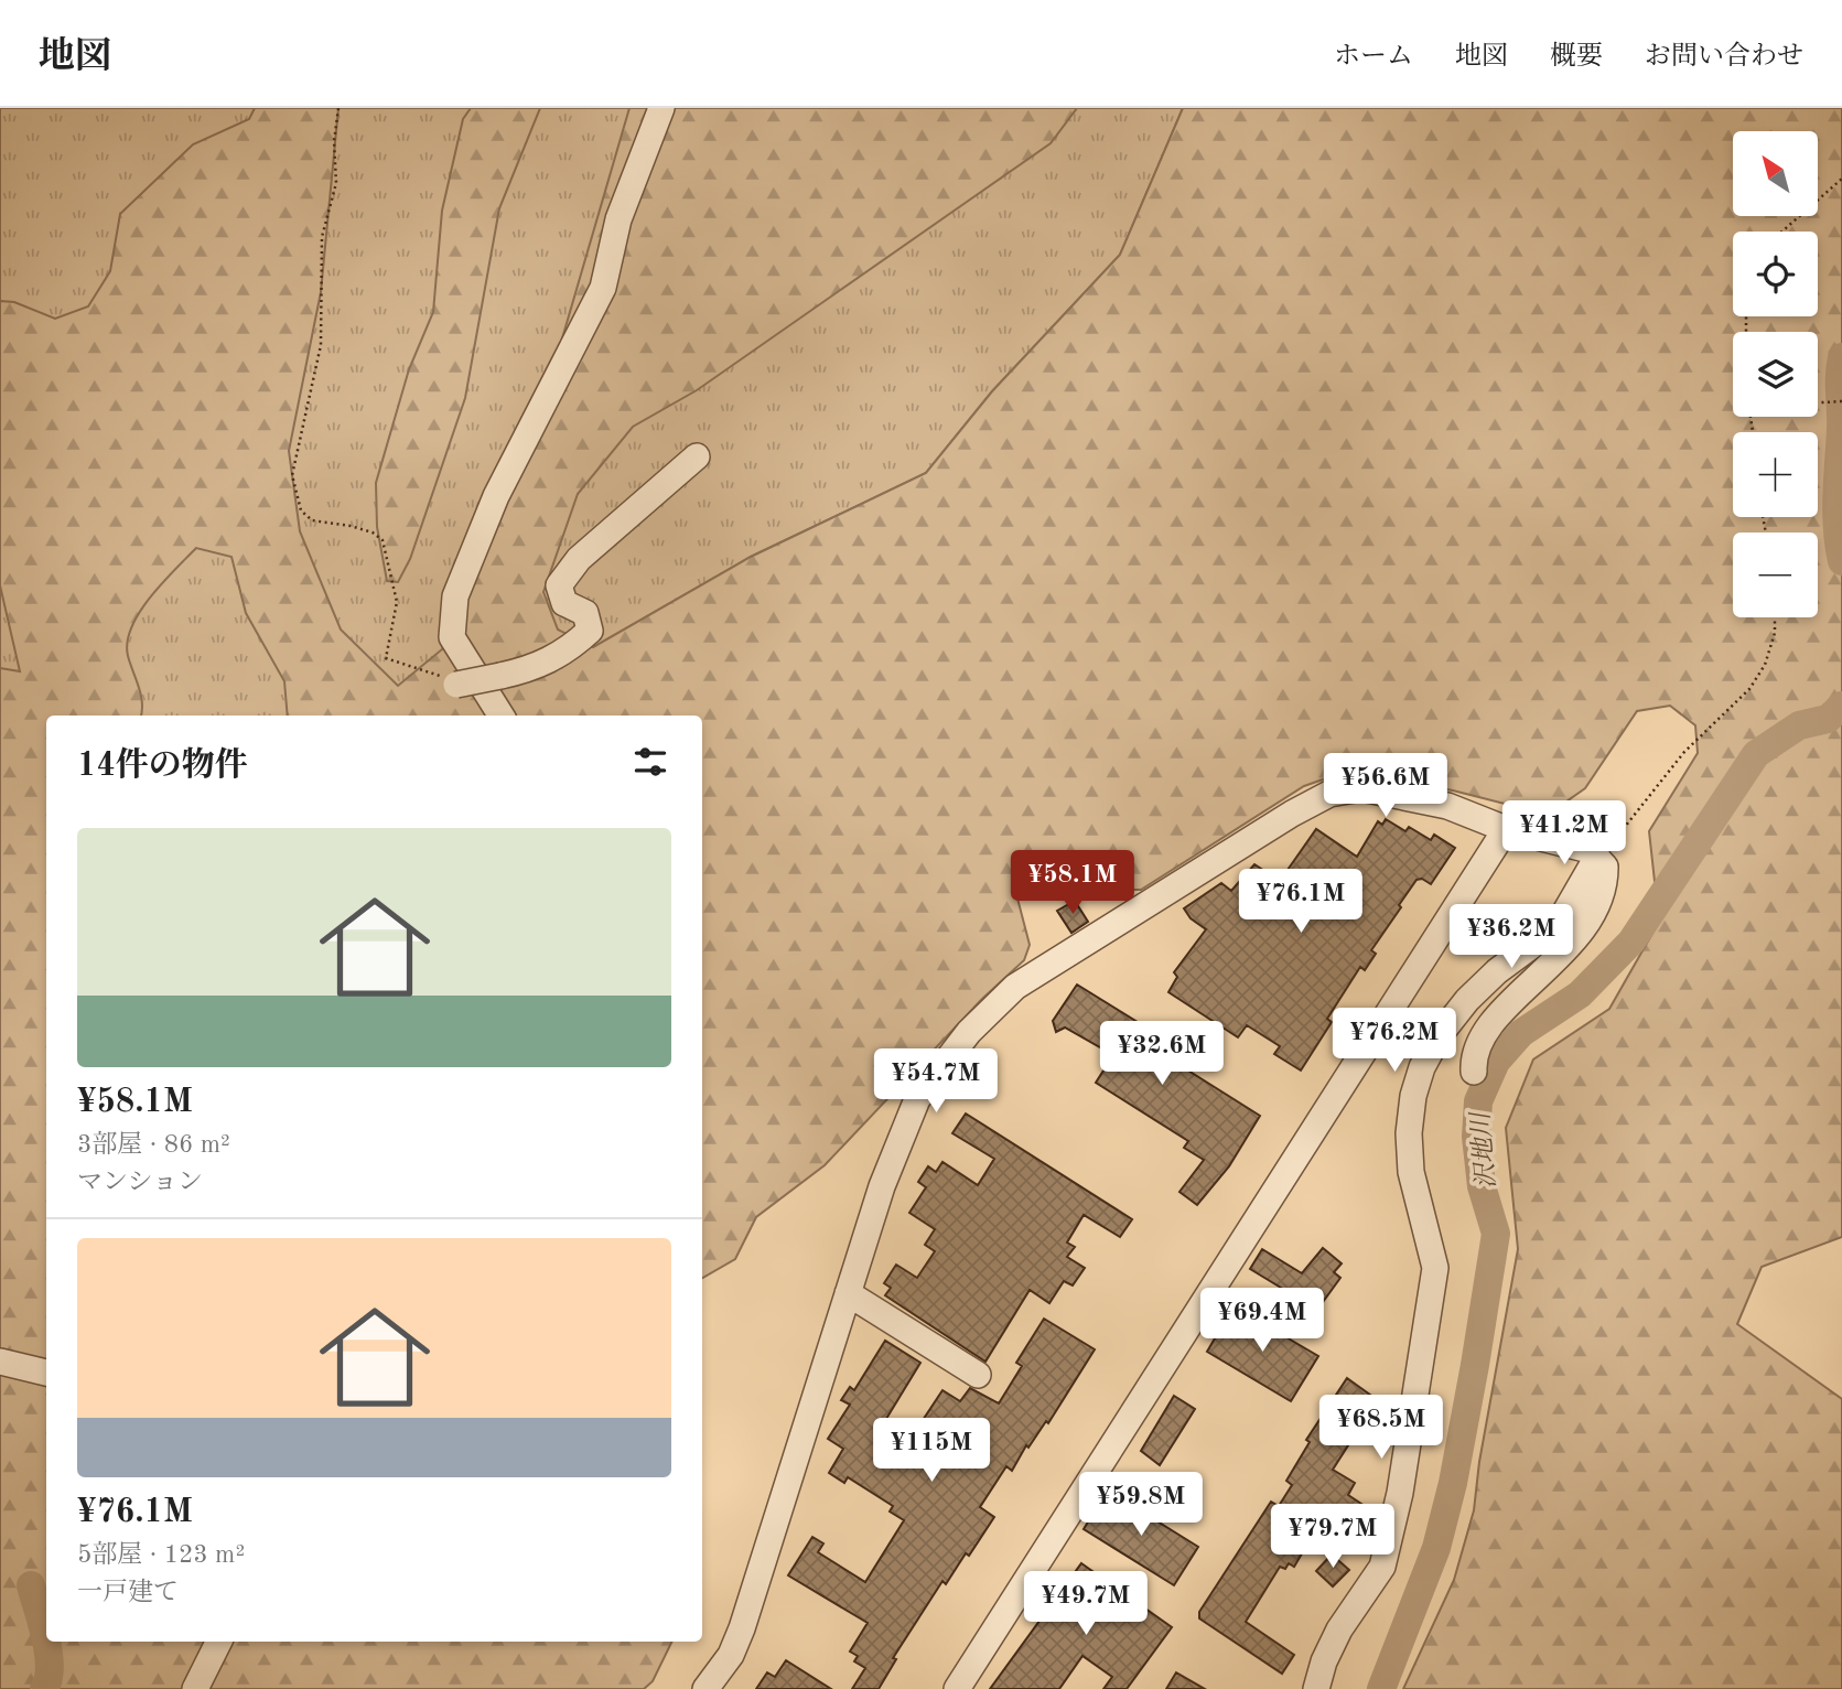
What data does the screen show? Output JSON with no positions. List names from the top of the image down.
{
  "water": ["沢地川"],
  "north": "top left",
  "page": {
    "header": "地図",
    "nav": [
      "ホーム",
      "地図",
      "概要",
      "お問い合わせ"
    ],
    "map_buttons": ["+", "−"],
    "heading": "14件の物件",
    "price": [
      "¥56.6M",
      "¥41.2M",
      "¥58.1M",
      "¥76.1M",
      "¥36.2M",
      "¥76.2M",
      "¥32.6M",
      "¥54.7M",
      "¥69.4M",
      "¥68.5M",
      "¥115M",
      "¥59.8M",
      "¥79.7M",
      "¥49.7M"
    ],
    "list": [
      {
        "name": "¥58.1M",
        "note": "3部屋 · 86 m² · マンション"
      },
      {
        "name": "¥76.1M",
        "note": "5部屋 · 123 m² · 一戸建て"
      }
    ]
  }
}
